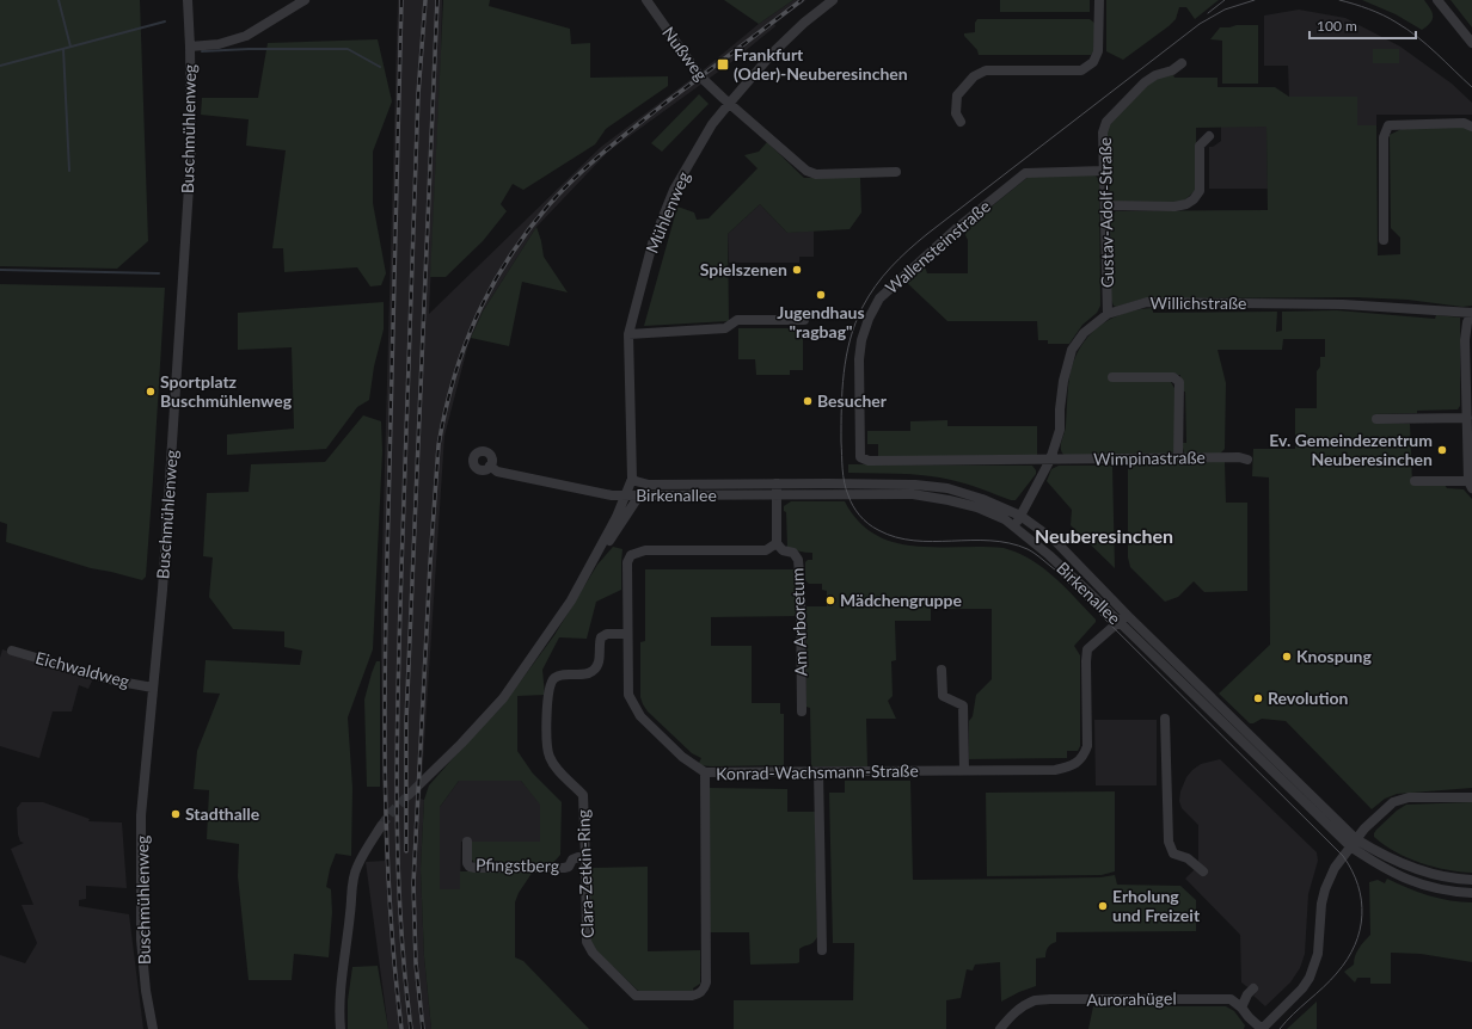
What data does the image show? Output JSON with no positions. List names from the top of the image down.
{
  "streets": {
    "street": [
      "Nußweg",
      "Buschmühlenweg",
      "Mühlenweg",
      "Gustav-Adolf-Straße",
      "Wallensteinstraße",
      "Willichstraße",
      "Wimpinastraße",
      "Birkenallee",
      "Am Arboretum",
      "Eichwaldweg",
      "Konrad-Wachsmann-Straße",
      "Pfingstberg",
      "Clara-Zetkin-Ring",
      "Aurorahügel"
    ]
  },
  "crossings": [
    ["Nußweg", "Mühlenweg"],
    ["Buschmühlenweg", "Eichwaldweg"],
    ["Mühlenweg", "Birkenallee"],
    ["Gustav-Adolf-Straße", "Wallensteinstraße"],
    ["Gustav-Adolf-Straße", "Willichstraße"],
    ["Wallensteinstraße", "Willichstraße"],
    ["Wallensteinstraße", "Wimpinastraße"],
    ["Willichstraße", "Wimpinastraße"],
    ["Willichstraße", "Birkenallee"],
    ["Birkenallee", "Konrad-Wachsmann-Straße"],
    ["Am Arboretum", "Konrad-Wachsmann-Straße"],
    ["Konrad-Wachsmann-Straße", "Clara-Zetkin-Ring"],
    ["Pfingstberg", "Clara-Zetkin-Ring"]
  ],
  "districts": ["Neuberesinchen"],
  "places": {
    "transit": ["Frankfurt (Oder)-Neuberesinchen"],
    "other": [
      "Spielszenen",
      "Jugendhaus \"ragbag\"",
      "Sportplatz Buschmühlenweg",
      "Besucher",
      "Ev. Gemeindezentrum Neuberesinchen",
      "Mädchengruppe",
      "Knospung",
      "Revolution",
      "Stadthalle",
      "Erholung und Freizeit"
    ]
  },
  "scale_bar": "100 m"
}
